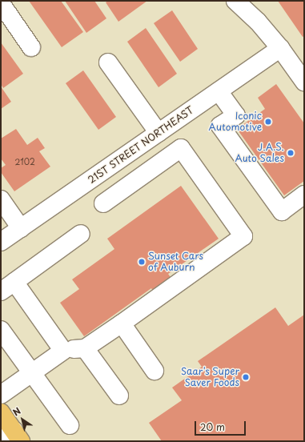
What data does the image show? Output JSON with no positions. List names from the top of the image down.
{
  "streets": {
    "street": ["21ST STREET NORTHEAST"]
  },
  "places": [
    "Iconic Automotive",
    "J.A.S. Auto Sales",
    "Sunset Cars of Auburn",
    "Saar's Super Saver Foods"
  ],
  "house_numbers": ["2102"],
  "scale_bar": "20 m",
  "north": "top left"
}
